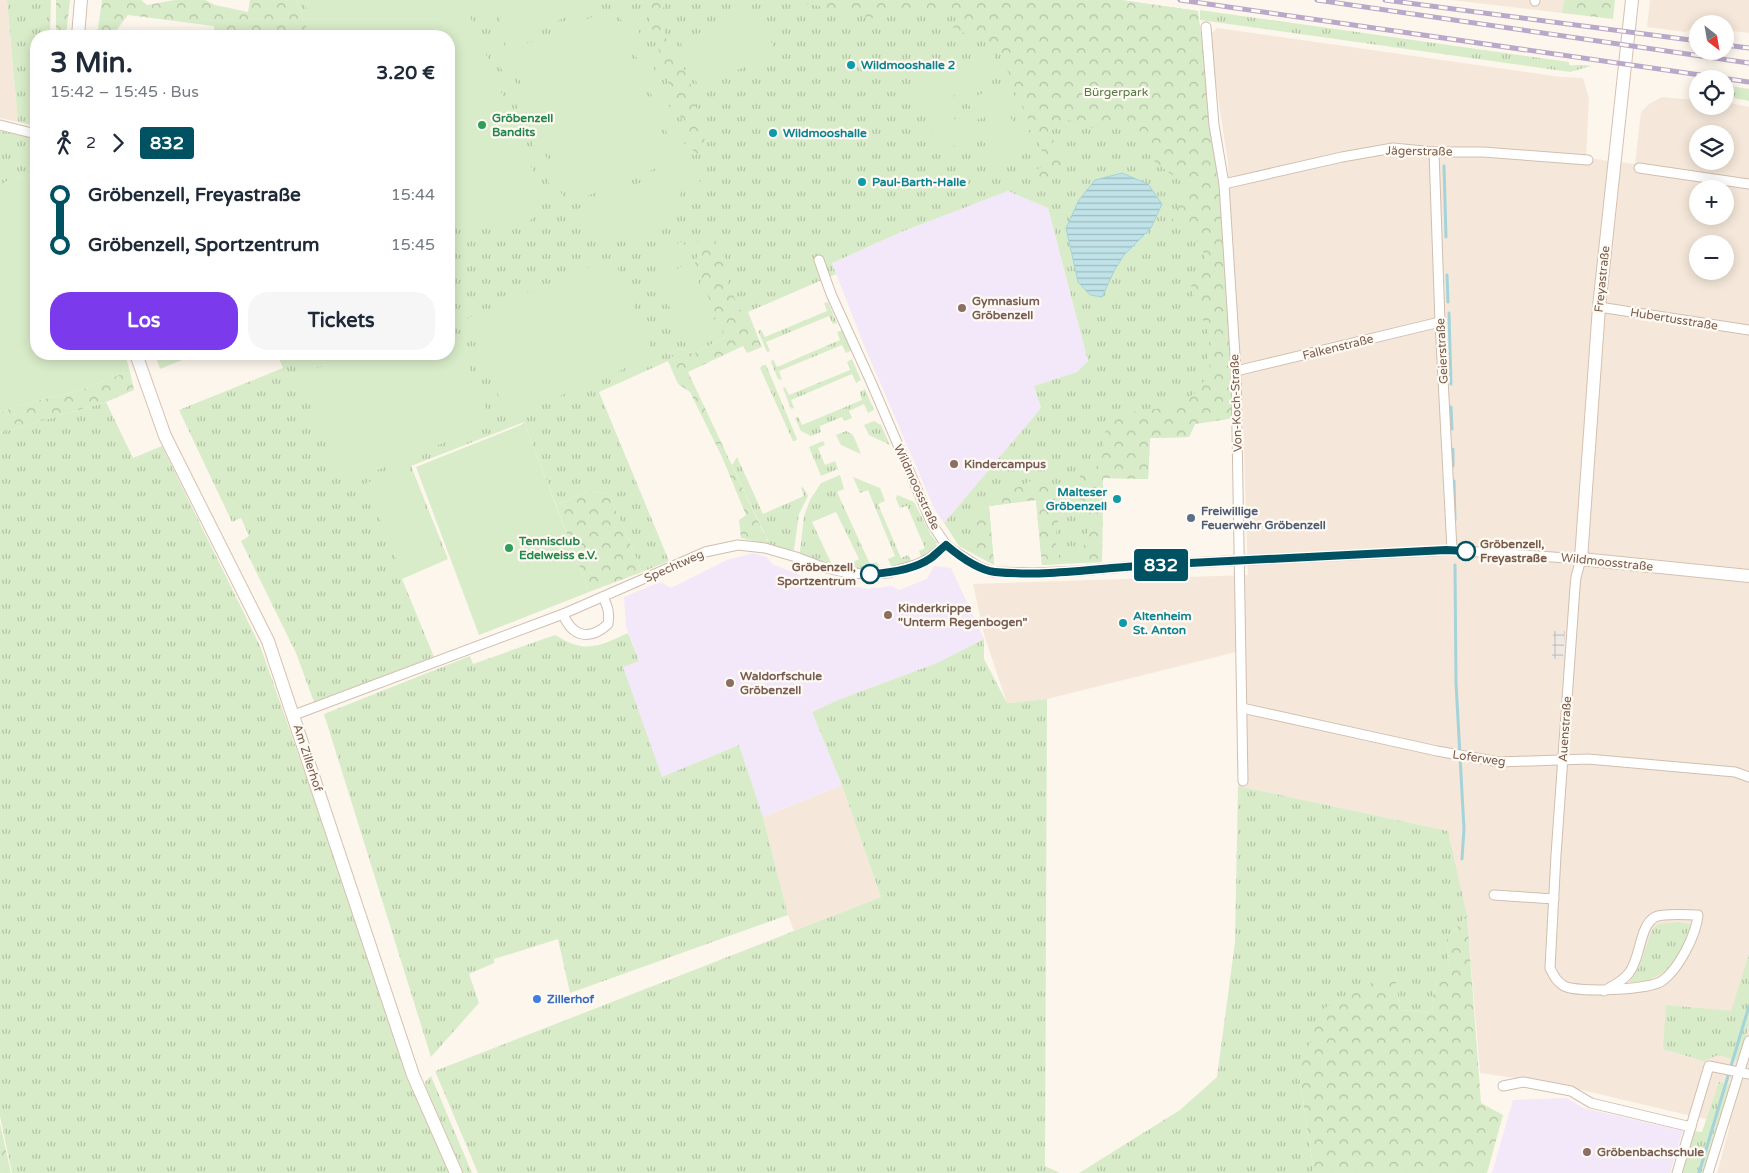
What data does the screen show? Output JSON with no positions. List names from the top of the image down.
{
  "streets": {
    "street": [
      "Jägerstraße",
      "Freyastraße",
      "Hubertusstraße",
      "Falkenstraße",
      "Geierstraße",
      "Von-Koch-Straße",
      "Wildmoosstraße",
      "Spechtweg",
      "Auenstraße",
      "Am Zillerhof",
      "Loferweg"
    ]
  },
  "crossings": [
    ["Jägerstraße", "Geierstraße"],
    ["Jägerstraße", "Von-Koch-Straße"],
    ["Freyastraße", "Hubertusstraße"],
    ["Freyastraße", "Wildmoosstraße"],
    ["Freyastraße", "Auenstraße"],
    ["Falkenstraße", "Geierstraße"],
    ["Falkenstraße", "Von-Koch-Straße"],
    ["Geierstraße", "Wildmoosstraße"],
    ["Von-Koch-Straße", "Wildmoosstraße"],
    ["Von-Koch-Straße", "Loferweg"],
    ["Wildmoosstraße", "Spechtweg"],
    ["Wildmoosstraße", "Auenstraße"],
    ["Spechtweg", "Am Zillerhof"],
    ["Auenstraße", "Loferweg"]
  ],
  "parks": ["Bürgerpark"],
  "places": [
    "Wildmooshalle 2",
    "Gröbenzell Bandits",
    "Wildmooshalle",
    "Paul-Barth-Halle",
    "Gymnasium Gröbenzell",
    "Kindercampus",
    "Malteser Gröbenzell",
    "Freiwillige Feuerwehr Gröbenzell",
    "Tennisclub Edelweiss e.V.",
    "Gröbenzell, Freyastraße",
    "Gröbenzell, Sportzentrum",
    "Kinderkrippe \"Unterm Regenbogen\"",
    "Altenheim St. Anton",
    "Waldorfschule Gröbenzell",
    "Zillerhof",
    "Gröbenbachschule"
  ],
  "lines": ["bus line 832"],
  "north": "bottom right",
  "page": {
    "on_map": "832",
    "map_buttons": ["+", "−"],
    "heading": ["3 Min.", "15:42 – 15:45 · Bus", "3.20 €"],
    "legs": ["2", "832"],
    "list": [
      {
        "name": "Gröbenzell, Freyastraße",
        "value": "15:44"
      },
      {
        "name": "Gröbenzell, Sportzentrum",
        "value": "15:45"
      }
    ],
    "buttons": ["Los", "Tickets"]
  }
}
